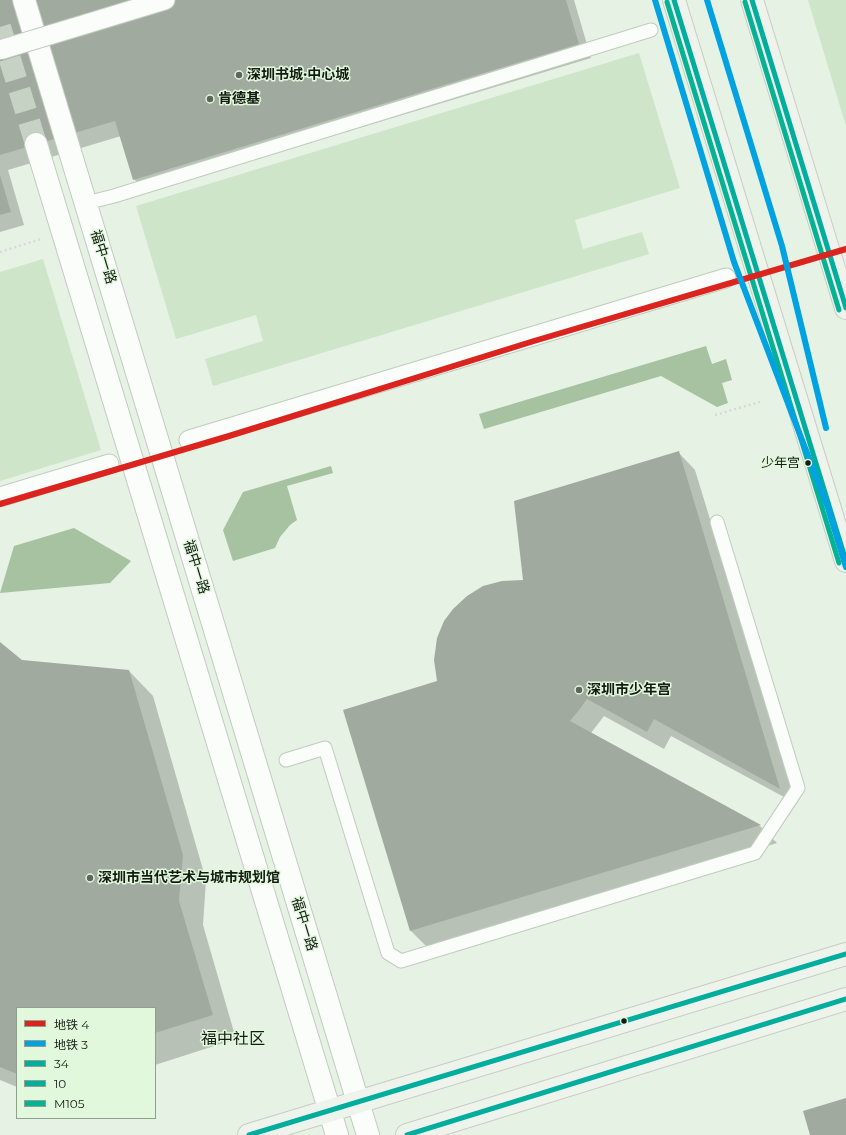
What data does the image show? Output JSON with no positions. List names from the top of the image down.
{
  "streets": {
    "street": ["福中一路"]
  },
  "districts": ["福中社区"],
  "places": [
    "深圳书城·中心城",
    "肯德基",
    "少年宫",
    "深圳市少年宫",
    "深圳市当代艺术与城市规划馆"
  ],
  "lines": [
    "metro line 3",
    "transit line 10",
    "transit line M105",
    "metro line 4",
    "transit line 34"
  ],
  "legend": [
    "地铁 4",
    "地铁 3",
    "34",
    "10",
    "M105"
  ]
}
